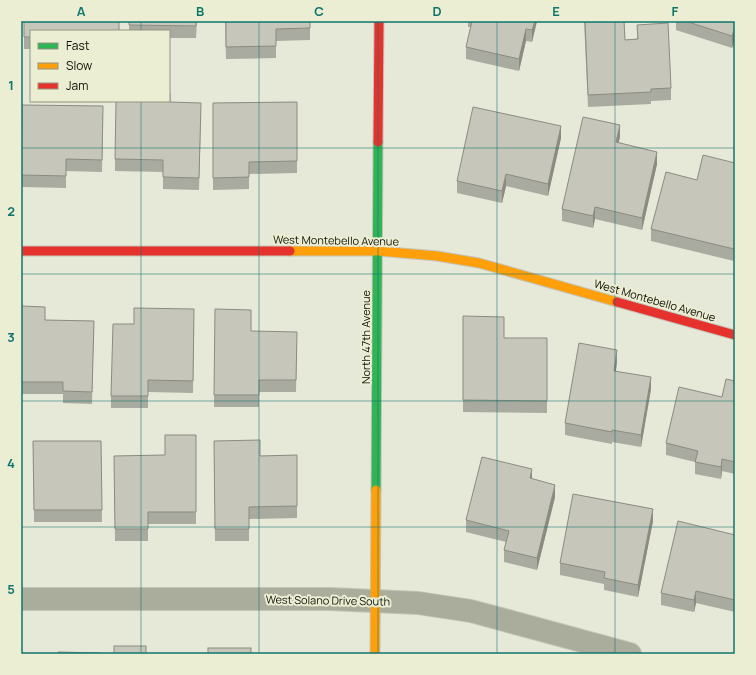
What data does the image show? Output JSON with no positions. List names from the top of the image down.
{
  "streets": {
    "street": ["West Montebello Avenue", "North 47th Avenue", "West Solano Drive South"]
  },
  "crossings": [
    ["West Montebello Avenue", "North 47th Avenue"],
    ["North 47th Avenue", "West Solano Drive South"]
  ],
  "legend": ["Fast", "Slow", "Jam"],
  "grid": {
    "columns": [
      "A",
      "B",
      "C",
      "D",
      "E",
      "F"
    ],
    "rows": [
      "1",
      "2",
      "3",
      "4",
      "5"
    ]
  }
}
